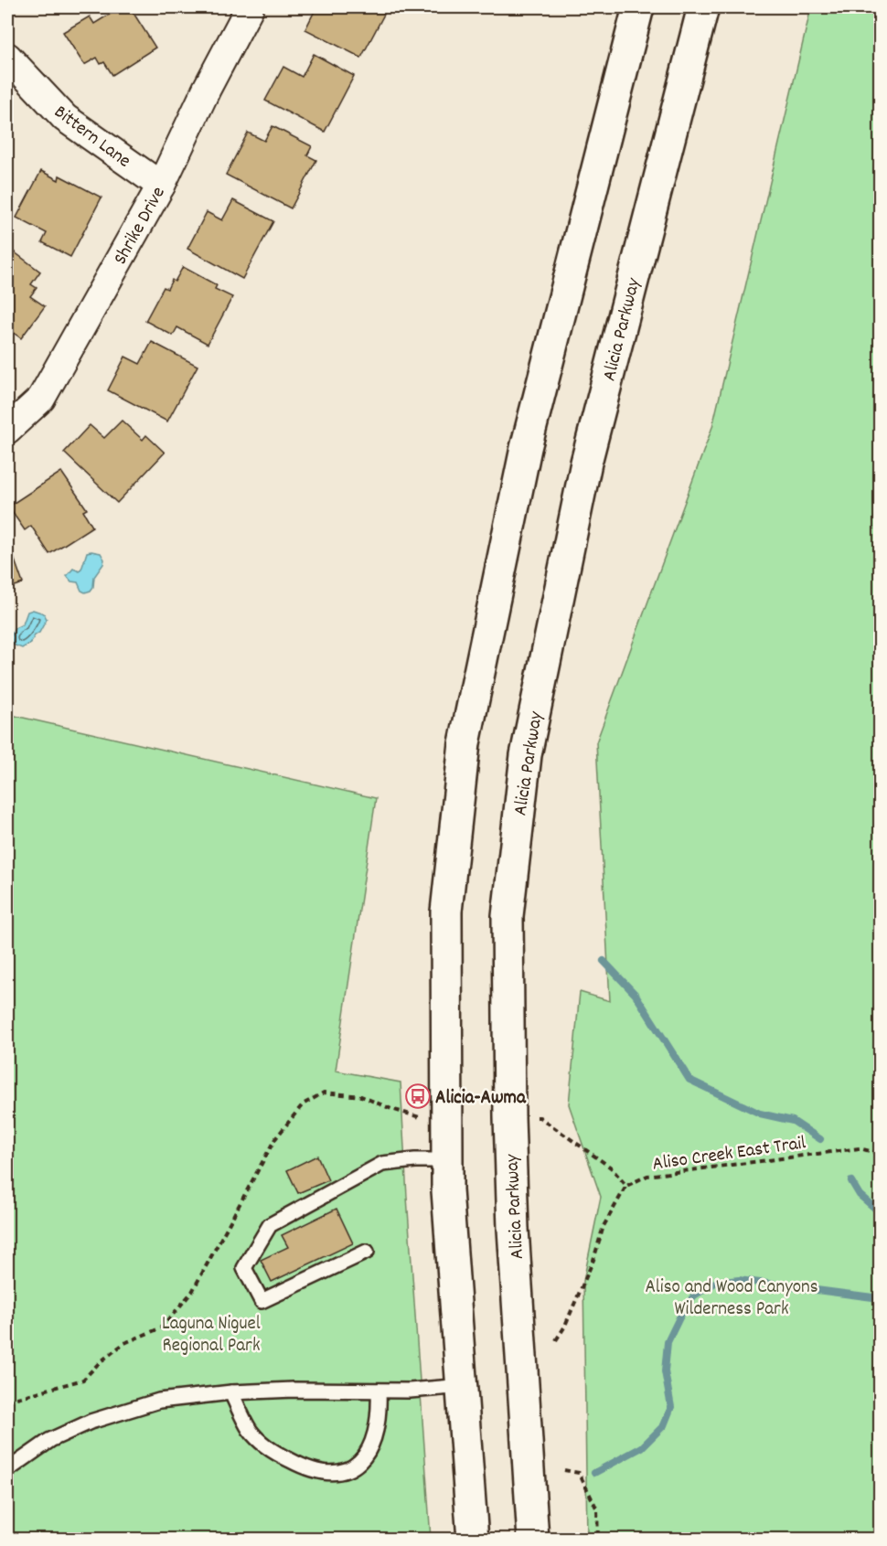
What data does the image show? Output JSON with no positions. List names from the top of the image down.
{
  "streets": {
    "main road": ["Alicia Parkway"],
    "street": ["Bittern Lane", "Shrike Drive"],
    "path": ["Aliso Creek East Trail"]
  },
  "crossings": [
    ["Bittern Lane", "Shrike Drive"]
  ],
  "parks": ["Aliso and Wood Canyons Wilderness Park", "Laguna Niguel Regional Park"],
  "places": {
    "bus stop": ["Alicia-Awma"]
  }
}
